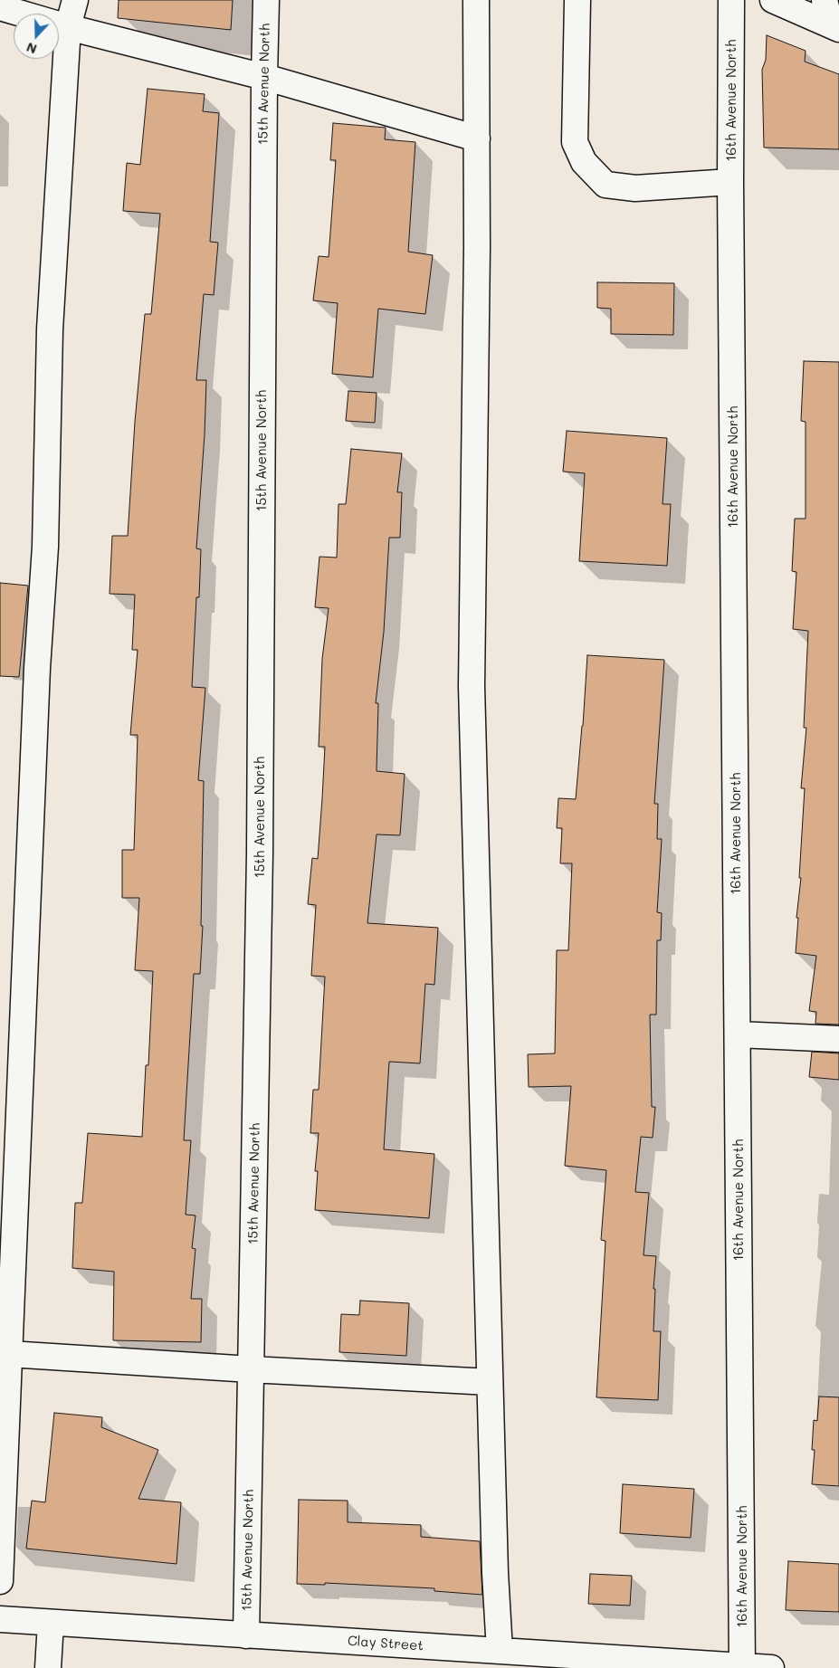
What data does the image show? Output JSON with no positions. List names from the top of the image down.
{
  "streets": {
    "street": ["15th Avenue North", "16th Avenue North", "Clay Street"]
  },
  "crossings": [
    ["15th Avenue North", "Clay Street"],
    ["16th Avenue North", "Clay Street"]
  ],
  "north": "bottom"
}
